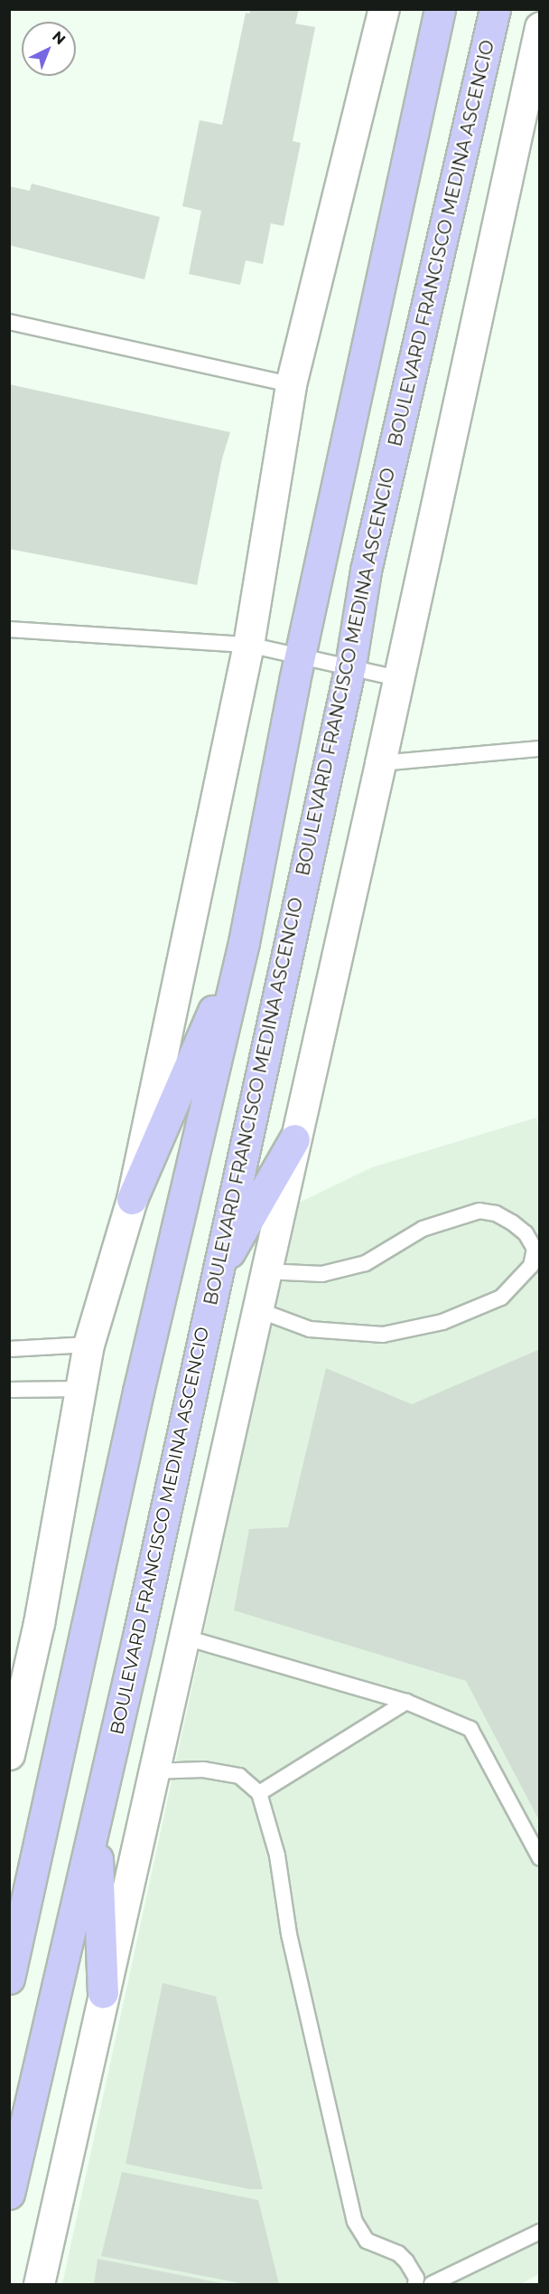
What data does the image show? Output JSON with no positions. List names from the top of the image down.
{
  "streets": {
    "highway": ["BOULEVARD FRANCISCO MEDINA ASCENCIO"]
  },
  "north": "top right"
}
